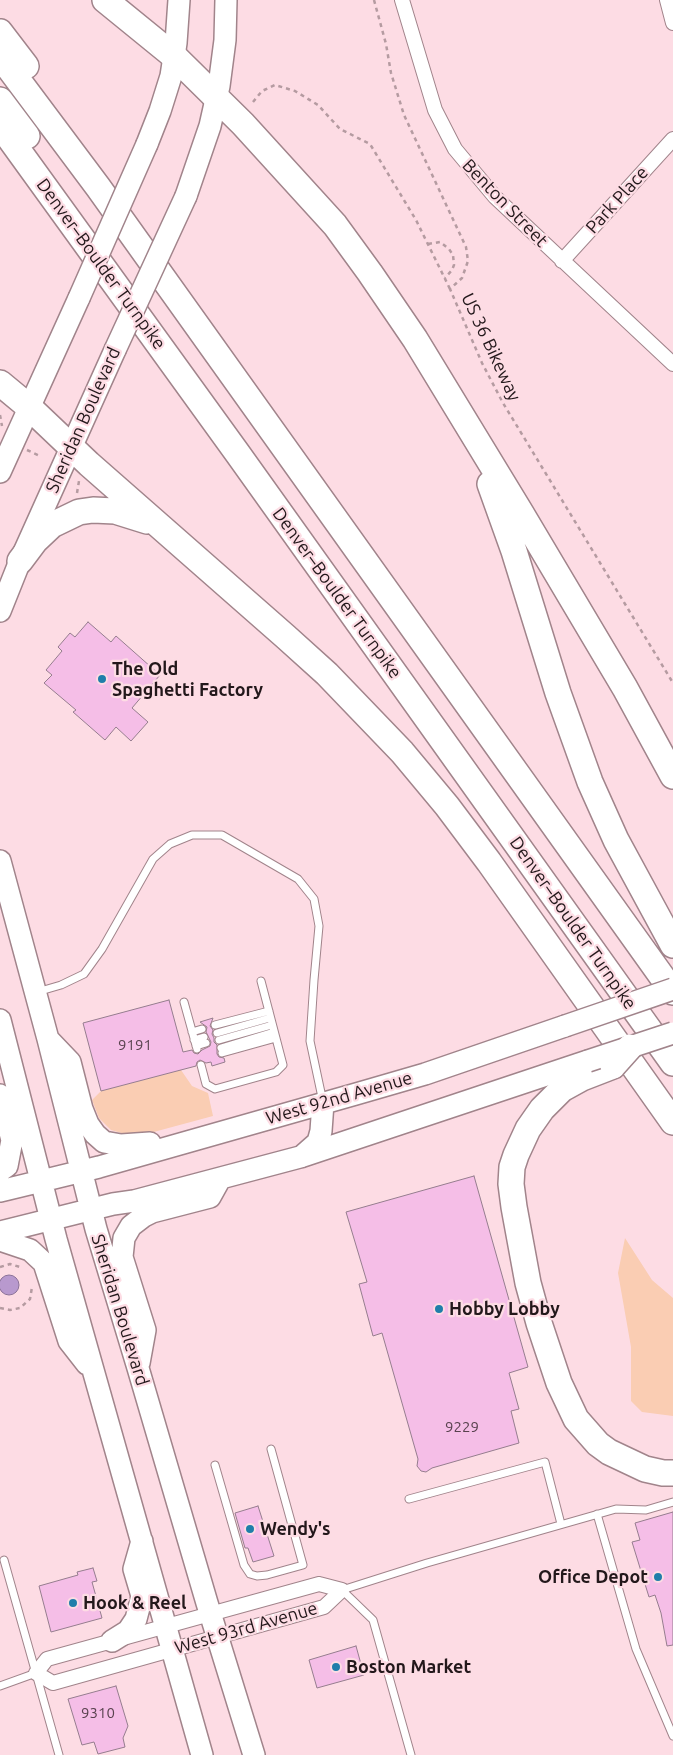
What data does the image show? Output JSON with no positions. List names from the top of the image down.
{
  "streets": {
    "highway": ["Denver–Boulder Turnpike"],
    "main road": ["Sheridan Boulevard", "West 92nd Avenue"],
    "street": ["Park Place", "Benton Street", "West 93rd Avenue"],
    "path": ["US 36 Bikeway"]
  },
  "crossings": [
    ["Park Place", "Benton Street"],
    ["Sheridan Boulevard", "West 92nd Avenue"],
    ["Sheridan Boulevard", "West 93rd Avenue"]
  ],
  "places": [
    "The Old Spaghetti Factory",
    "Hobby Lobby",
    "Wendy's",
    "Office Depot",
    "Hook & Reel",
    "Boston Market"
  ],
  "house_numbers": ["9191", "9229", "9310"]
}
